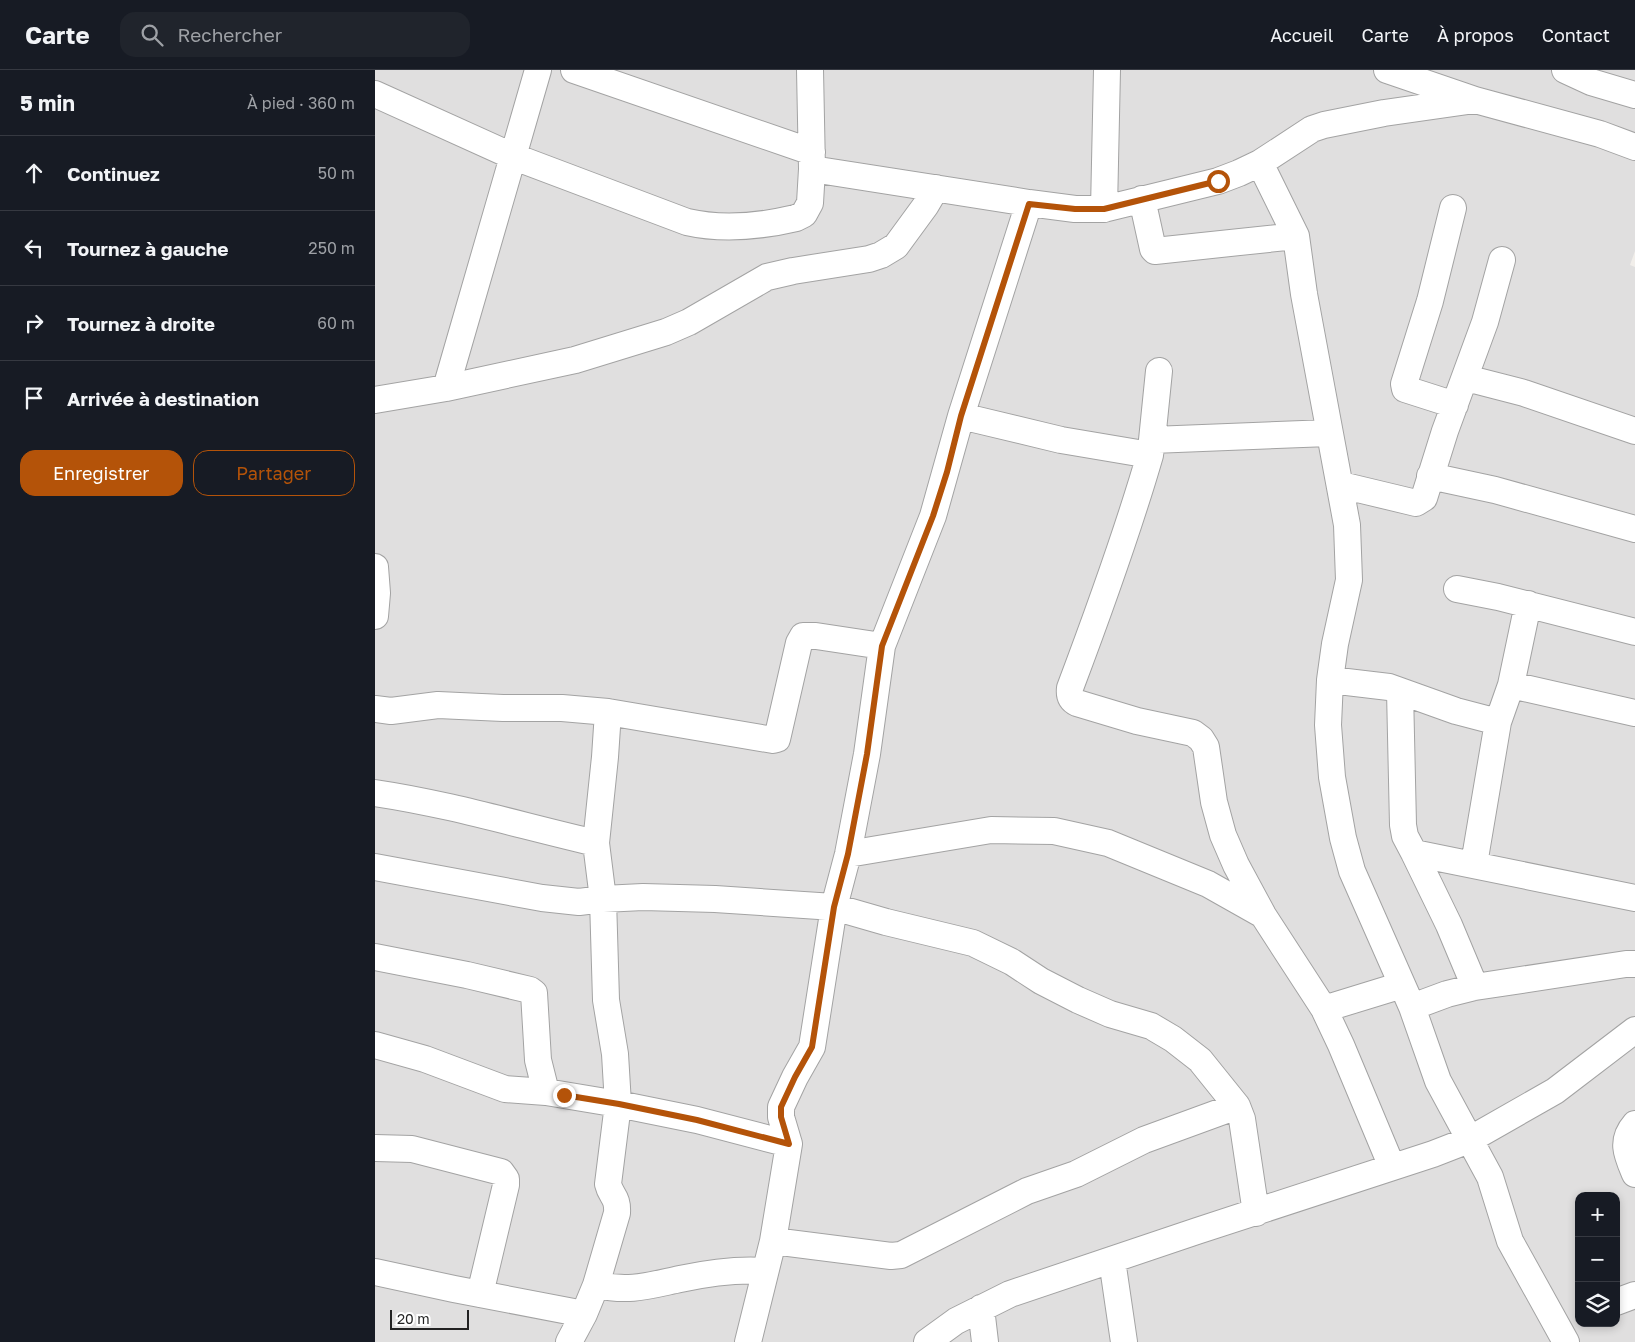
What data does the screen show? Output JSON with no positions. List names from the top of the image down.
{
  "scale_bar": "20 m",
  "page": {
    "header": "Carte",
    "search": "Rechercher",
    "nav": [
      "Accueil",
      "Carte",
      "À propos",
      "Contact"
    ],
    "heading": ["5 min", "À pied · 360 m"],
    "list": [
      ["Continuez", "50 m"],
      ["Tournez à gauche", "250 m"],
      ["Tournez à droite", "60 m"],
      "Arrivée à destination"
    ],
    "buttons": ["Enregistrer", "Partager"],
    "map_buttons": ["+", "−"],
    "scale": "20 m"
  }
}
